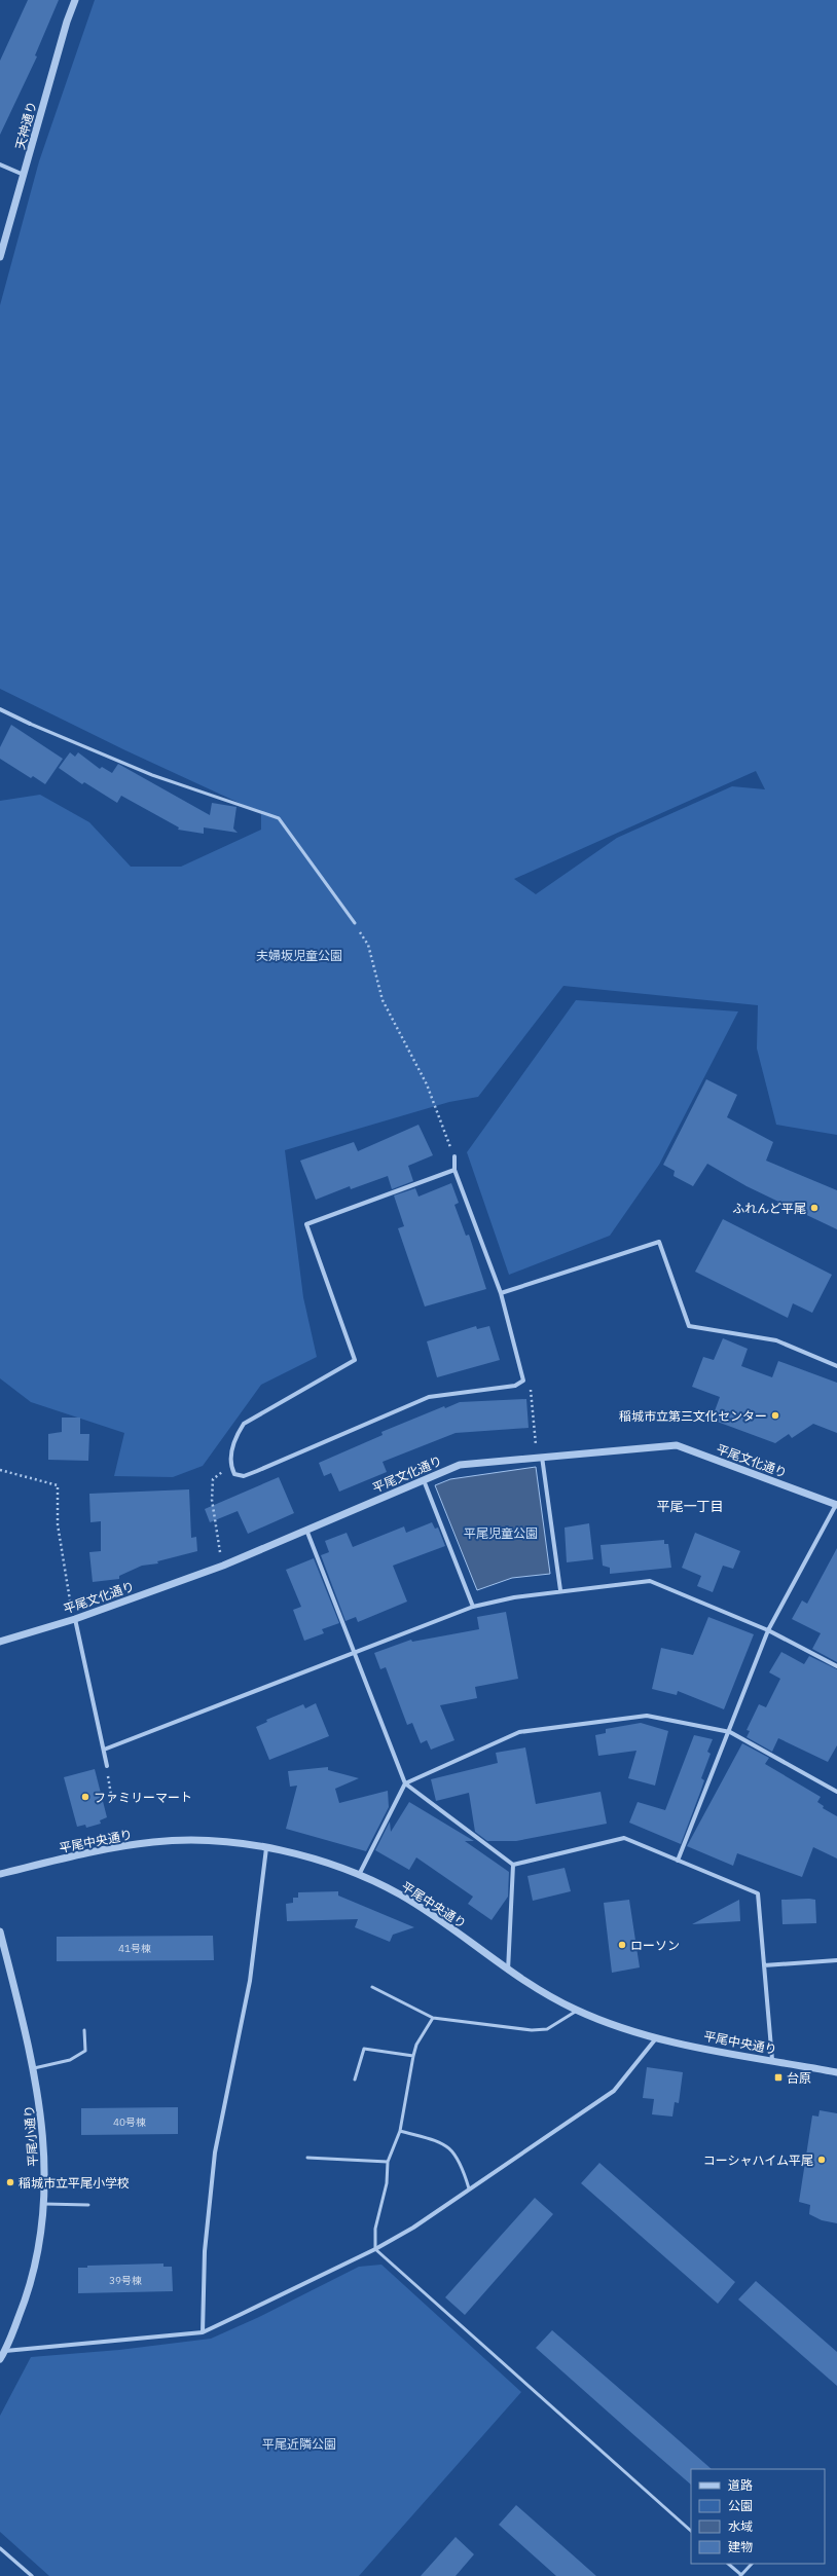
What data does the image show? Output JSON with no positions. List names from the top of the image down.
{
  "streets": {
    "street": [
      "天神通り",
      "平尾文化通り",
      "平尾中央通り",
      "平尾小通り"
    ]
  },
  "districts": ["平尾一丁目"],
  "parks": ["夫婦坂児童公園", "平尾児童公園", "平尾近隣公園"],
  "places": {
    "other": [
      "ふれんど平尾",
      "稲城市立第三文化センター",
      "ファミリーマート",
      "ローソン",
      "コーシャハイム平尾",
      "稲城市立平尾小学校"
    ],
    "transit": ["台原"]
  },
  "house_numbers": ["41号棟", "40号棟", "39号棟"],
  "legend": [
    "道路",
    "公園",
    "水域",
    "建物"
  ]
}
